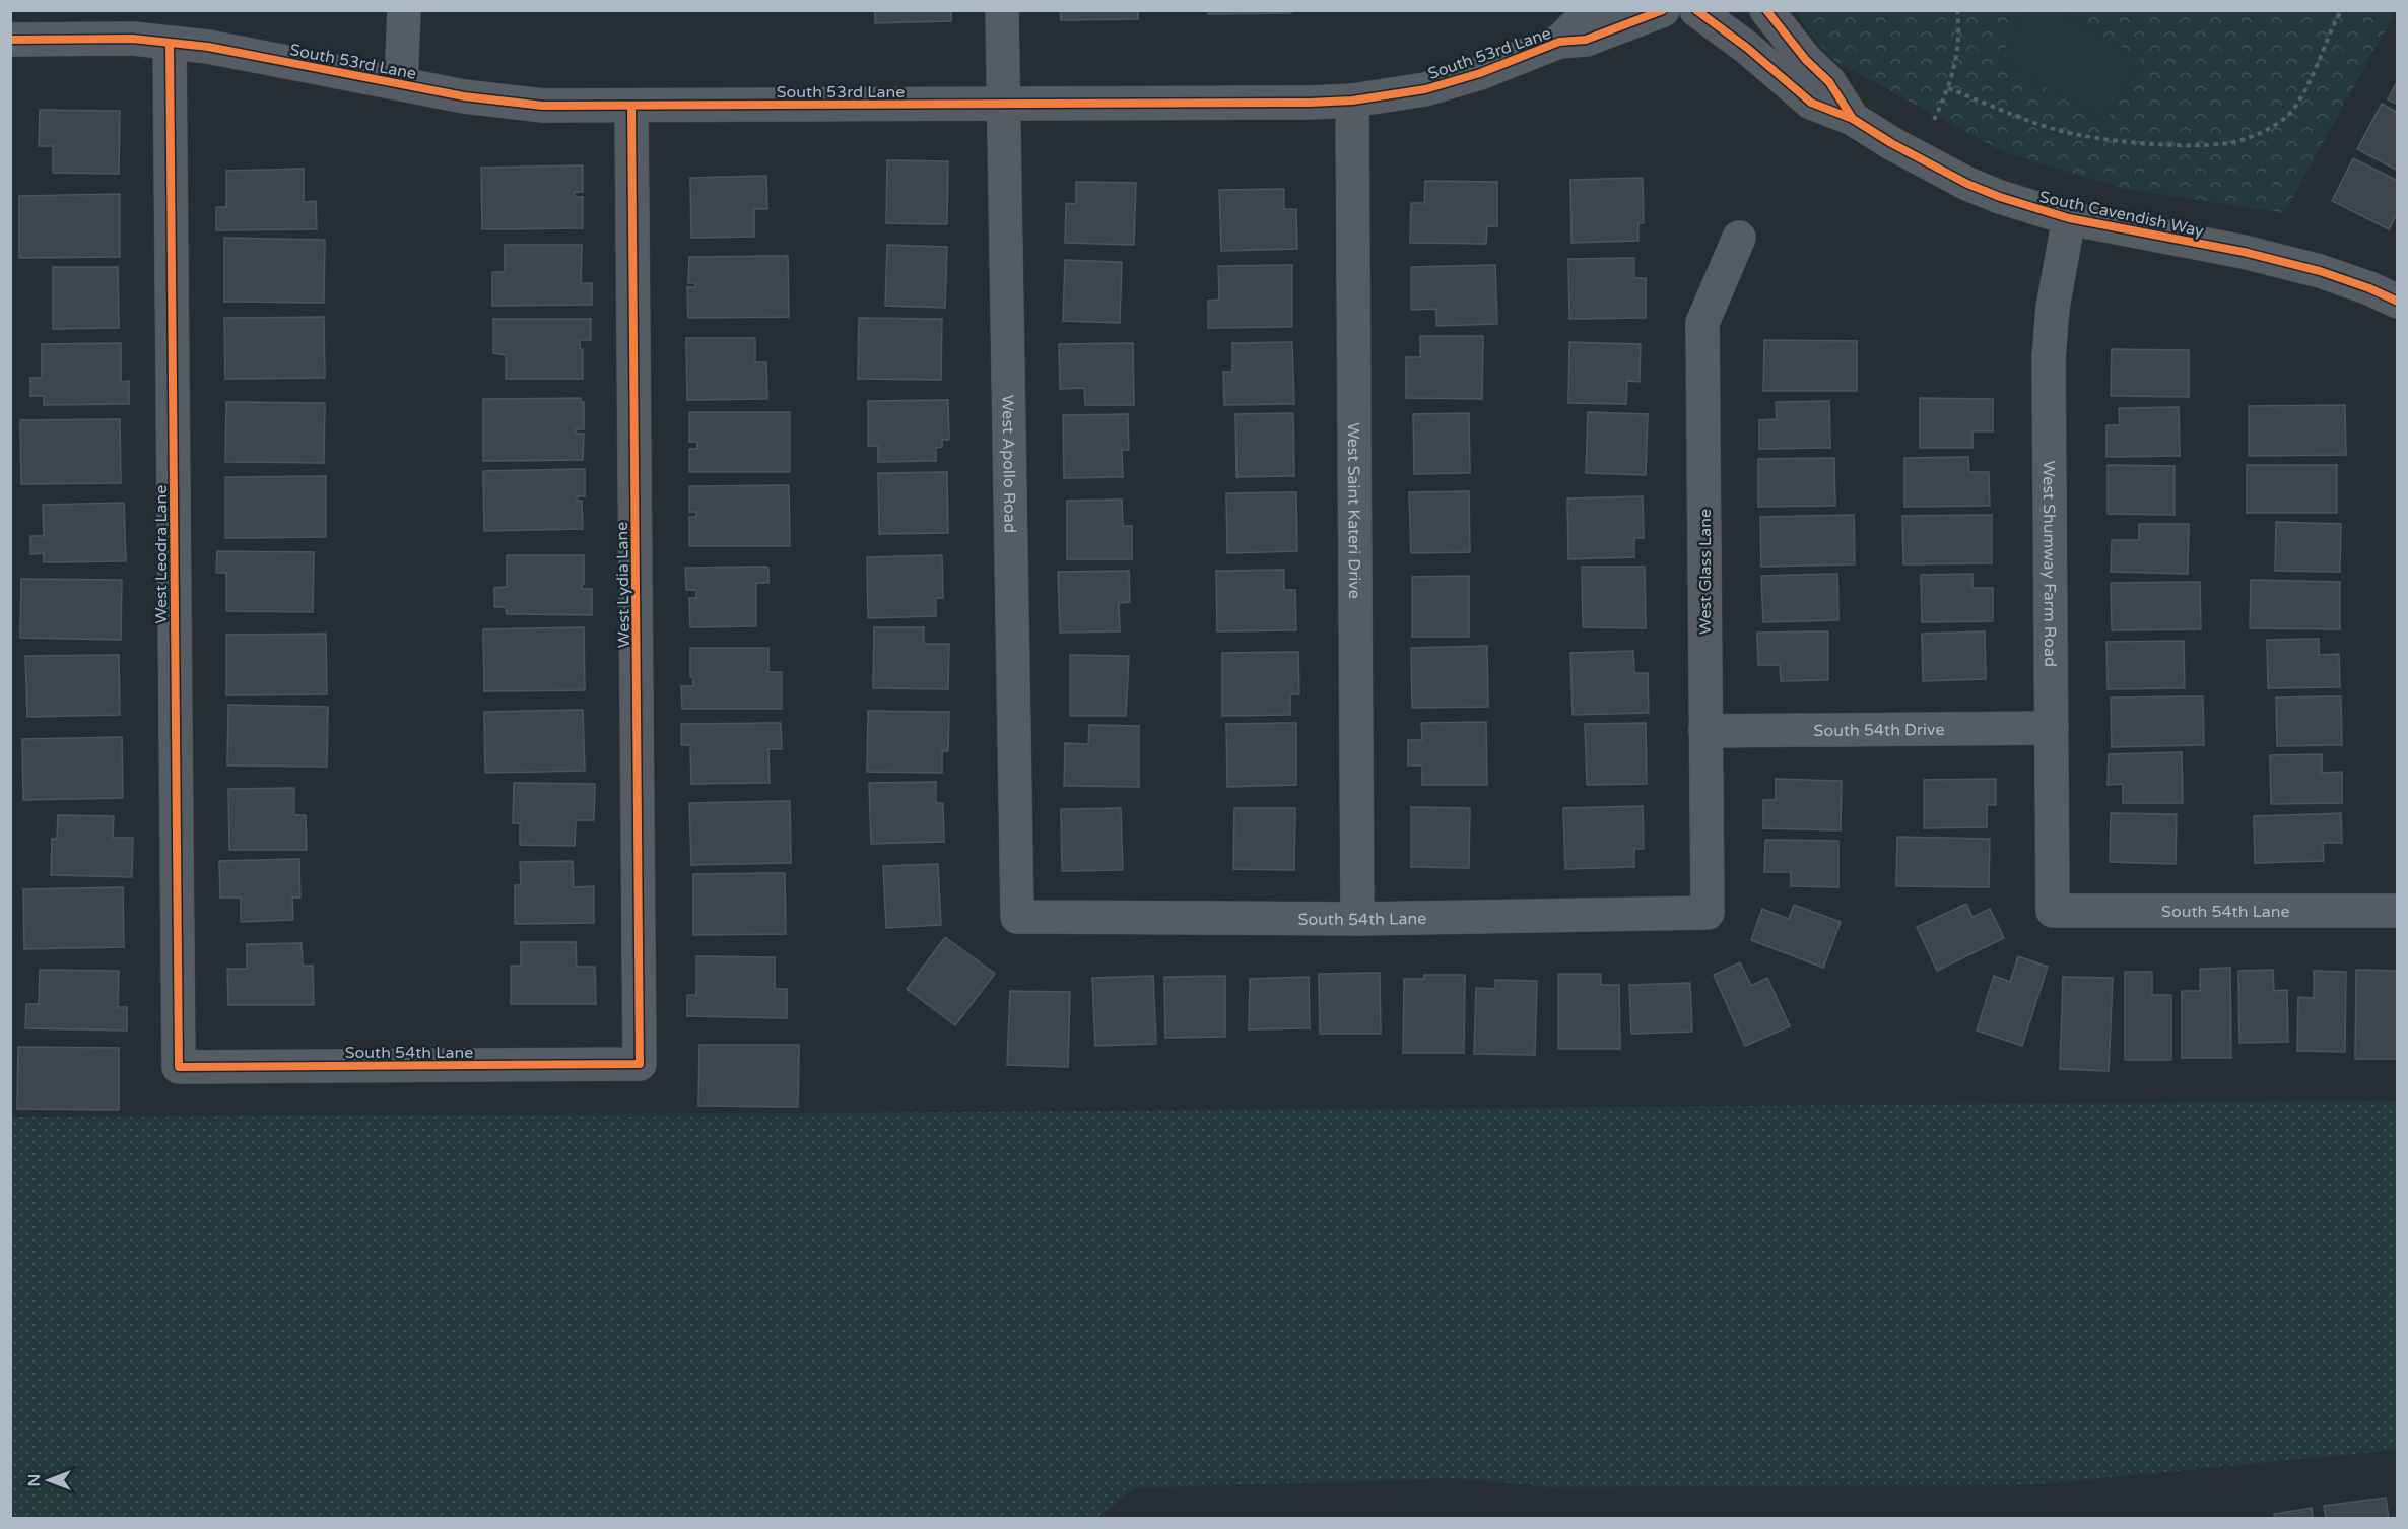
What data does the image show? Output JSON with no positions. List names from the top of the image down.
{
  "streets": {
    "street": [
      "South 53rd Lane",
      "South Cavendish Way",
      "West Apollo Road",
      "West Saint Kateri Drive",
      "West Leodra Lane",
      "West Shumway Farm Road",
      "West Glass Lane",
      "West Lydia Lane",
      "South 54th Drive",
      "South 54th Lane"
    ]
  },
  "crossings": [
    ["South 53rd Lane", "West Apollo Road"],
    ["South 53rd Lane", "West Saint Kateri Drive"],
    ["South 53rd Lane", "West Leodra Lane"],
    ["South 53rd Lane", "West Lydia Lane"],
    ["South Cavendish Way", "West Shumway Farm Road"],
    ["West Apollo Road", "South 54th Lane"],
    ["West Saint Kateri Drive", "South 54th Lane"],
    ["West Leodra Lane", "South 54th Lane"],
    ["West Shumway Farm Road", "South 54th Drive"],
    ["West Shumway Farm Road", "South 54th Lane"],
    ["West Glass Lane", "South 54th Drive"],
    ["West Glass Lane", "South 54th Lane"],
    ["West Lydia Lane", "South 54th Lane"]
  ],
  "north": "left"
}
